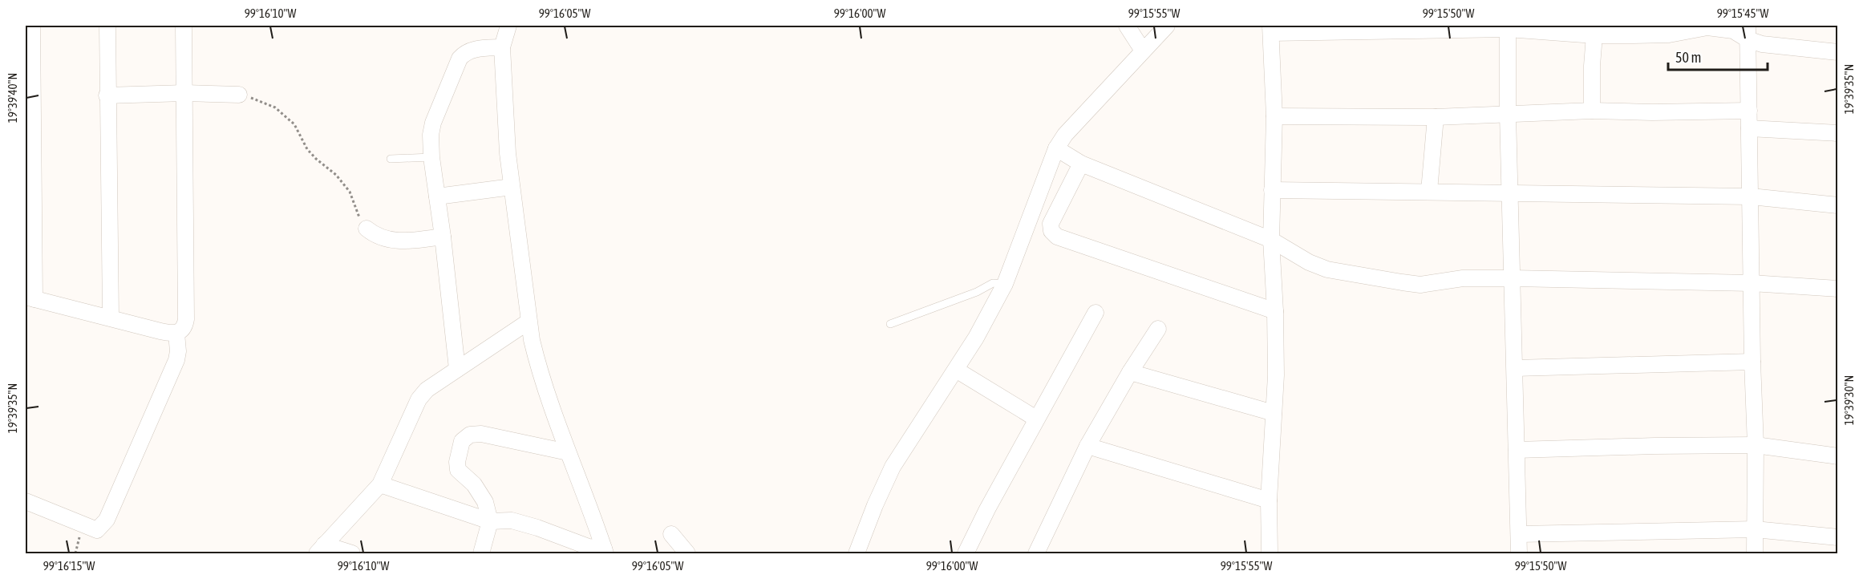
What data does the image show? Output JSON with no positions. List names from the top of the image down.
{
  "scale_bar": "50 m",
  "coordinates": [
    "99°16'10\"W",
    "99°16'05\"W",
    "99°16'00\"W",
    "99°15'55\"W",
    "99°15'50\"W",
    "99°15'45\"W",
    "19°39'35\"N",
    "19°39'40\"N",
    "19°39'30\"N",
    "99°16'15\"W"
  ]
}
